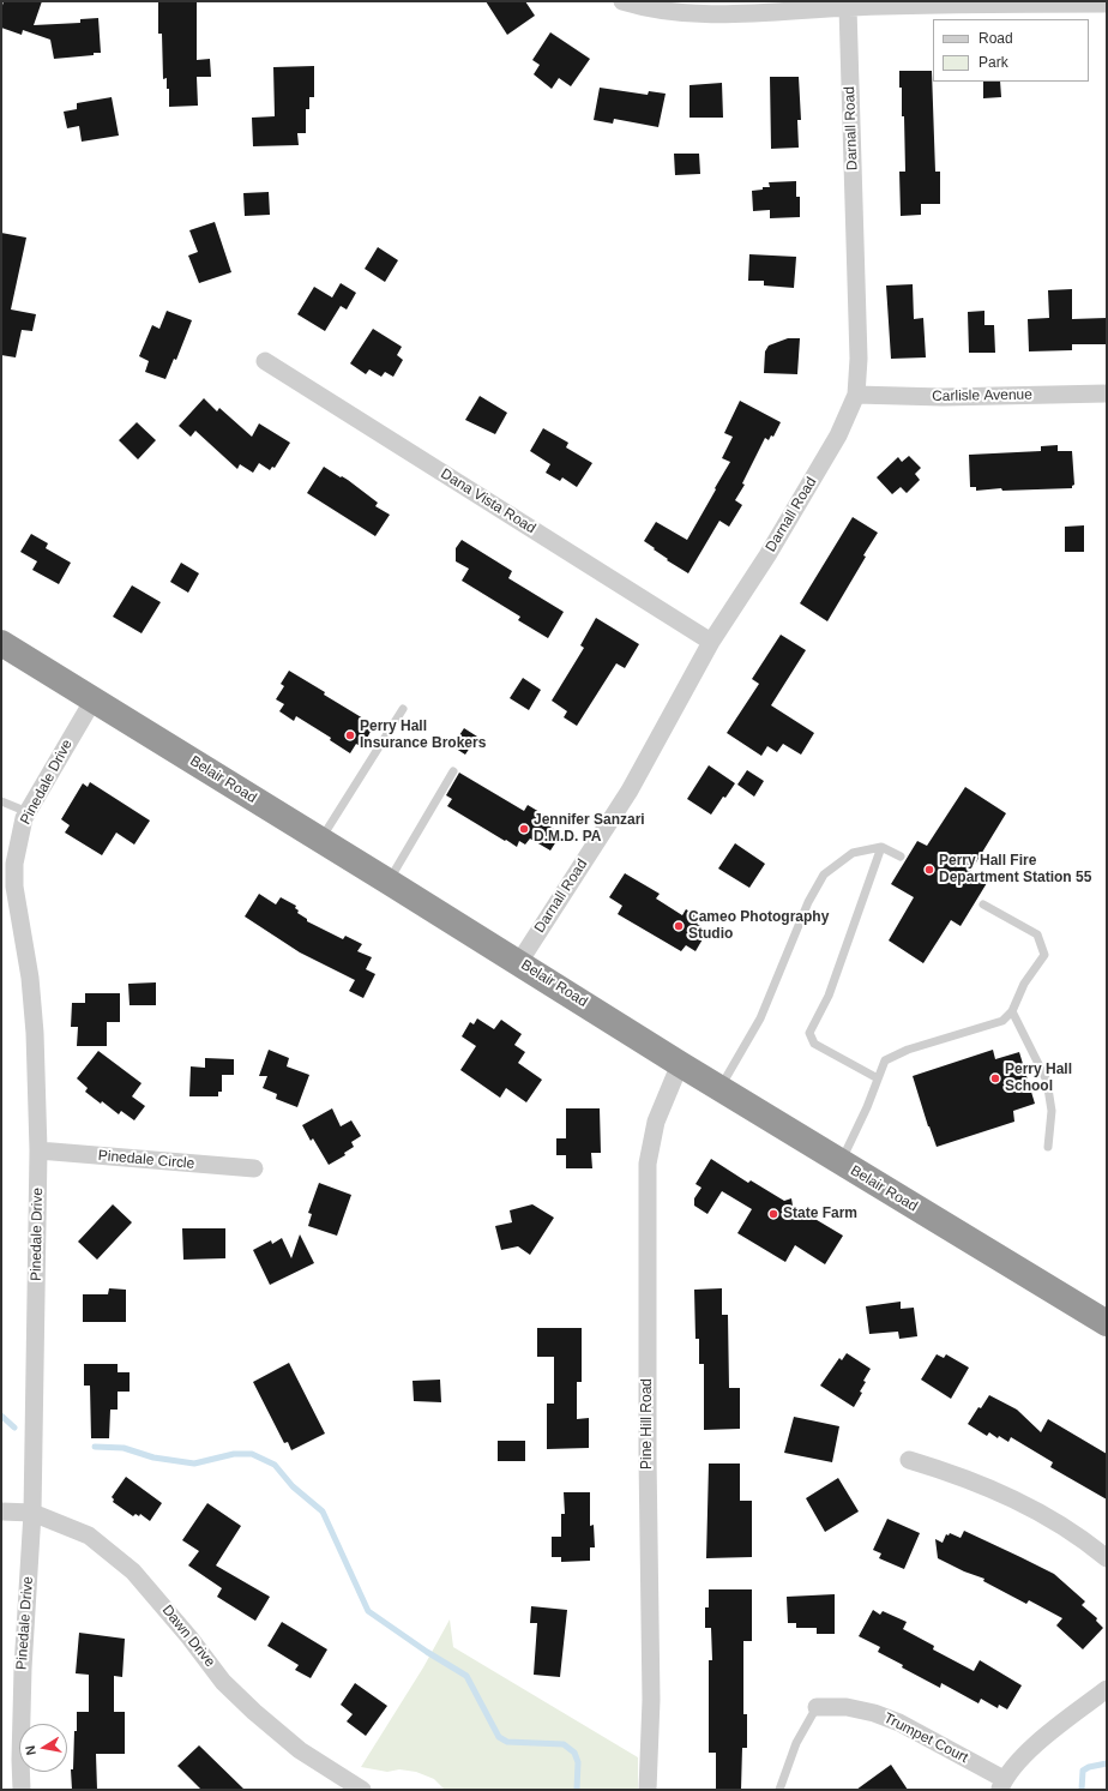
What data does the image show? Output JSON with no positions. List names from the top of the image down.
{
  "streets": {
    "highway": ["Belair Road"],
    "street": [
      "Darnall Road",
      "Carlisle Avenue",
      "Dana Vista Road",
      "Pinedale Drive",
      "Pinedale Circle",
      "Pine Hill Road",
      "Dawn Drive",
      "Trumpet Court"
    ]
  },
  "crossings": [
    ["Darnall Road", "Carlisle Avenue"],
    ["Darnall Road", "Dana Vista Road"],
    ["Darnall Road", "Belair Road"],
    ["Belair Road", "Pinedale Drive"],
    ["Belair Road", "Pine Hill Road"],
    ["Pinedale Drive", "Pinedale Circle"],
    ["Pinedale Drive", "Dawn Drive"]
  ],
  "places": [
    "Perry Hall Insurance Brokers",
    "Jennifer Sanzari D.M.D. PA",
    "Perry Hall Fire Department Station 55",
    "Cameo Photography Studio",
    "Perry Hall School",
    "State Farm"
  ],
  "legend": ["Road", "Park"],
  "north": "left"
}
